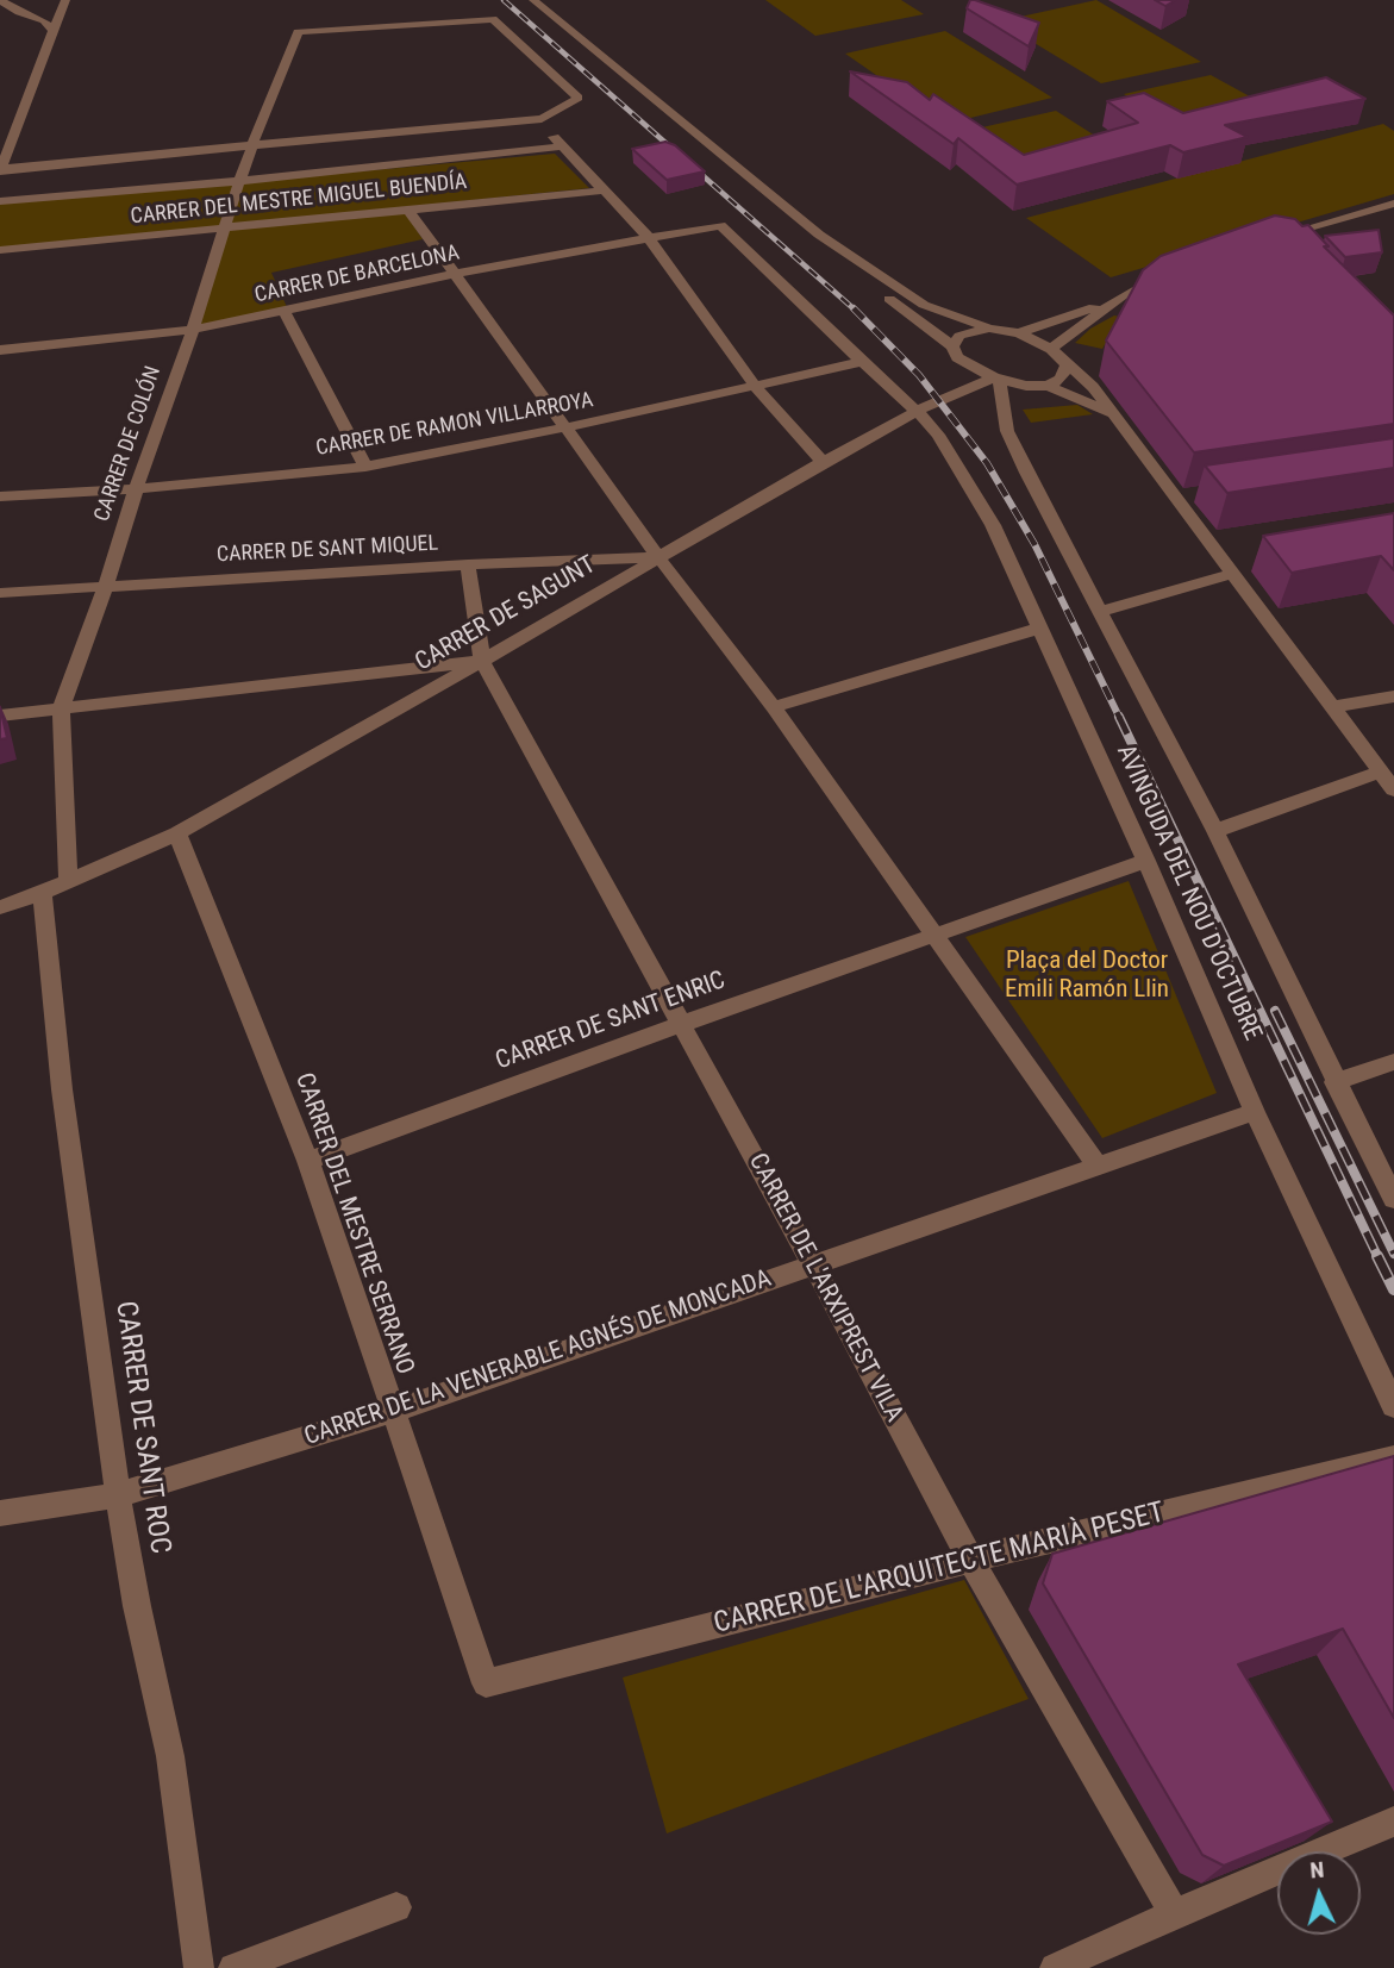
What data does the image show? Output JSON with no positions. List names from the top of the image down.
{
  "streets": {
    "street": [
      "CARRER DEL MESTRE MIGUEL BUENDÍA",
      "CARRER DE BARCELONA",
      "CARRER DE RAMON VILLARROYA",
      "CARRER DE COLÓN",
      "CARRER DE SANT MIQUEL",
      "CARRER DE SAGUNT",
      "AVINGUDA DEL NOU D'OCTUBRE",
      "CARRER DE SANT ENRIC",
      "CARRER DEL MESTRE SERRANO",
      "CARRER DE L'ARXIPREST VILA",
      "CARRER DE LA VENERABLE AGNÉS DE MONCADA",
      "CARRER DE SANT ROC",
      "CARRER DE L'ARQUITECTE MARIÀ PESET"
    ]
  },
  "crossings": [
    ["CARRER DEL MESTRE MIGUEL BUENDÍA", "CARRER DE COLÓN"],
    ["CARRER DE BARCELONA", "CARRER DE COLÓN"],
    ["CARRER DE BARCELONA", "AVINGUDA DEL NOU D'OCTUBRE"],
    ["CARRER DE RAMON VILLARROYA", "CARRER DE COLÓN"],
    ["CARRER DE RAMON VILLARROYA", "AVINGUDA DEL NOU D'OCTUBRE"],
    ["CARRER DE COLÓN", "CARRER DE SANT MIQUEL"],
    ["CARRER DE COLÓN", "CARRER DE SAGUNT"],
    ["CARRER DE SANT MIQUEL", "CARRER DE SAGUNT"],
    ["CARRER DE SAGUNT", "AVINGUDA DEL NOU D'OCTUBRE"],
    ["CARRER DE SAGUNT", "CARRER DEL MESTRE SERRANO"],
    ["CARRER DE SAGUNT", "CARRER DE L'ARXIPREST VILA"],
    ["CARRER DE SAGUNT", "CARRER DE SANT ROC"],
    ["CARRER DE SANT ENRIC", "CARRER DEL MESTRE SERRANO"],
    ["CARRER DE SANT ENRIC", "CARRER DE L'ARXIPREST VILA"],
    ["CARRER DEL MESTRE SERRANO", "CARRER DE LA VENERABLE AGNÉS DE MONCADA"],
    ["CARRER DEL MESTRE SERRANO", "CARRER DE L'ARQUITECTE MARIÀ PESET"],
    ["CARRER DE L'ARXIPREST VILA", "CARRER DE LA VENERABLE AGNÉS DE MONCADA"],
    ["CARRER DE L'ARXIPREST VILA", "CARRER DE L'ARQUITECTE MARIÀ PESET"],
    ["CARRER DE LA VENERABLE AGNÉS DE MONCADA", "CARRER DE SANT ROC"]
  ],
  "parks": ["Plaça del Doctor Emili Ramón Llin"],
  "north": "top"
}
